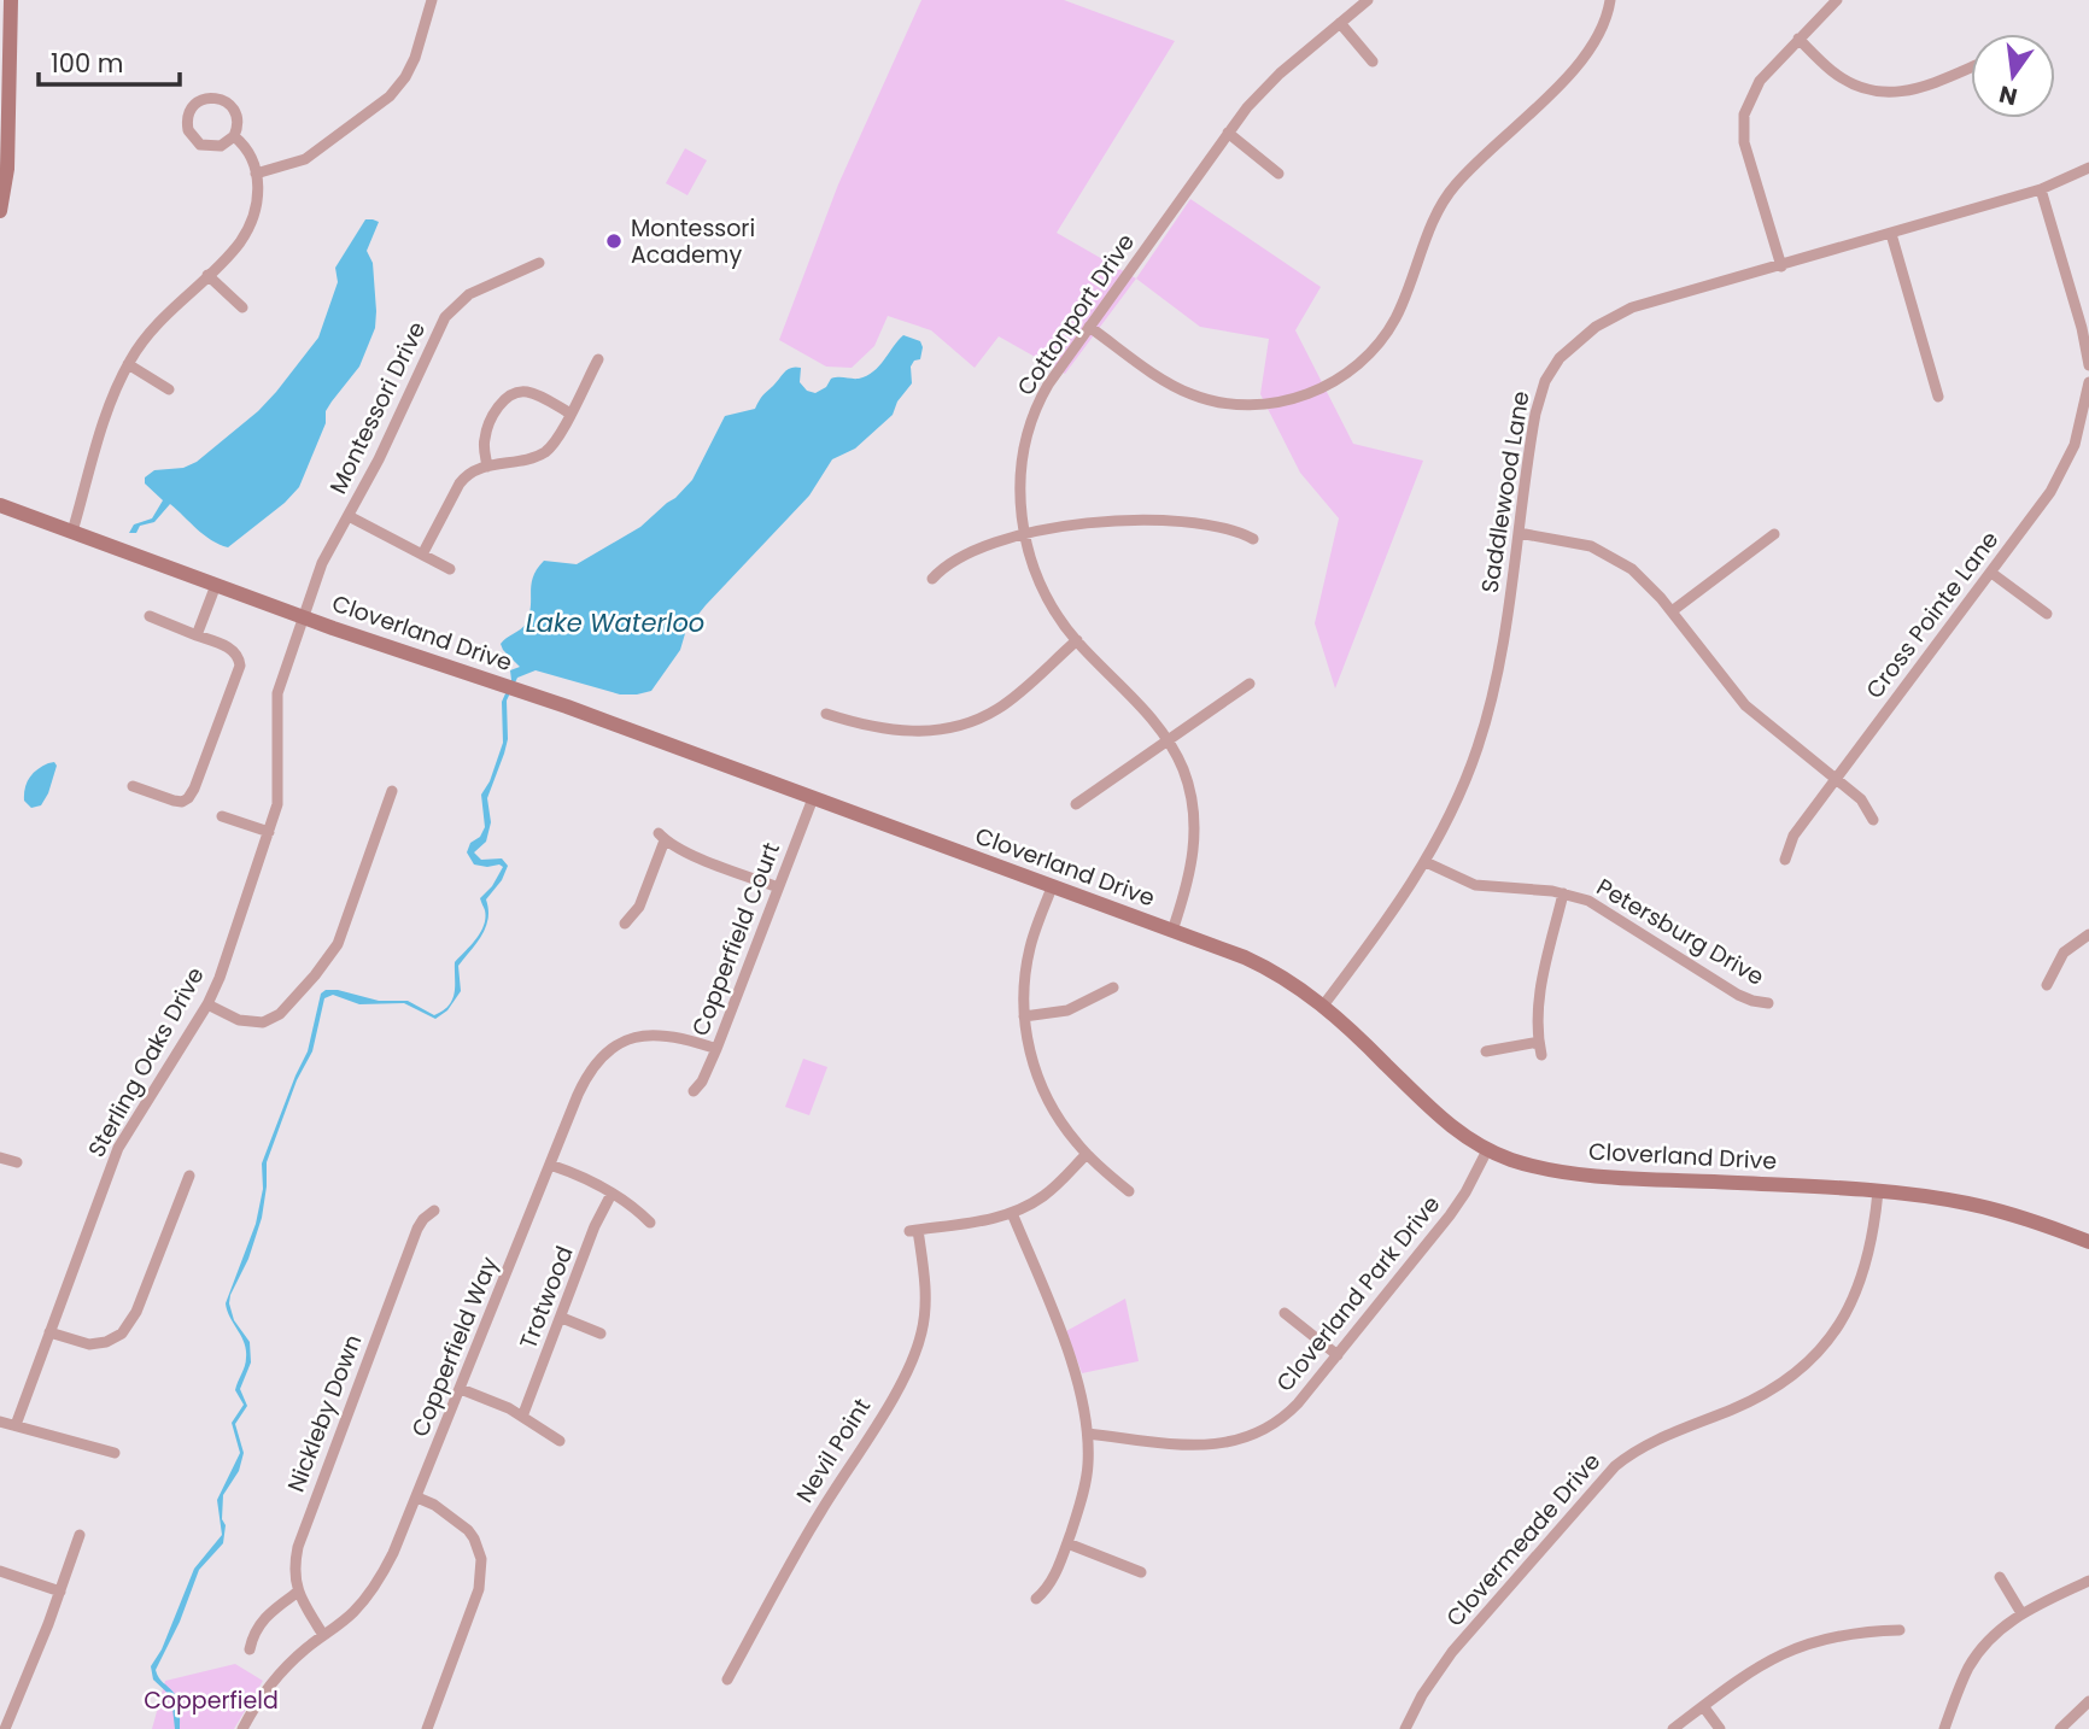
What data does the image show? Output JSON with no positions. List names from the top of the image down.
{
  "streets": {
    "main road": ["Cloverland Drive"],
    "street": [
      "Cottonport Drive",
      "Montessori Drive",
      "Saddlewood Lane",
      "Cross Pointe Lane",
      "Petersburg Drive",
      "Copperfield Court",
      "Sterling Oaks Drive",
      "Cloverland Park Drive",
      "Trotwood",
      "Copperfield Way",
      "Nickleby Down",
      "Nevil Point",
      "Clovermeade Drive"
    ]
  },
  "crossings": [
    ["Cottonport Drive", "Cloverland Drive"],
    ["Montessori Drive", "Cloverland Drive"],
    ["Montessori Drive", "Sterling Oaks Drive"],
    ["Saddlewood Lane", "Cloverland Drive"],
    ["Saddlewood Lane", "Petersburg Drive"],
    ["Cloverland Drive", "Copperfield Court"],
    ["Cloverland Drive", "Sterling Oaks Drive"],
    ["Cloverland Drive", "Cloverland Park Drive"],
    ["Cloverland Drive", "Clovermeade Drive"],
    ["Copperfield Court", "Copperfield Way"]
  ],
  "water": ["Lake Waterloo"],
  "parks": ["Copperfield"],
  "places": ["Montessori Academy"],
  "scale_bar": "100 m",
  "north": "bottom"
}
